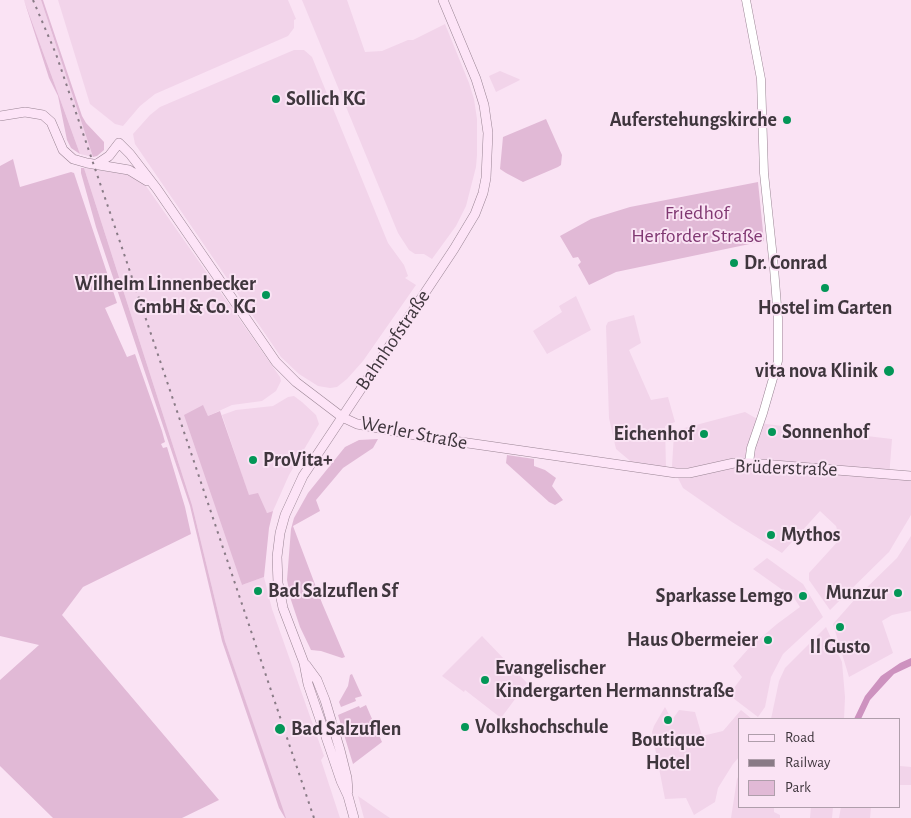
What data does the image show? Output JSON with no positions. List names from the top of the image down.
{
  "streets": {
    "main road": ["Bahnhofstraße", "Werler Straße", "Brüderstraße"]
  },
  "crossings": [
    ["Bahnhofstraße", "Werler Straße"],
    ["Werler Straße", "Brüderstraße"]
  ],
  "parks": ["Friedhof Herforder Straße"],
  "places": [
    "Sollich KG",
    "Auferstehungskirche",
    "Dr. Conrad",
    "Hostel im Garten",
    "Wilhelm Linnenbecker GmbH & Co. KG",
    "vita nova Klinik",
    "Sonnenhof",
    "Eichenhof",
    "ProVita+",
    "Mythos",
    "Bad Salzuflen Sf",
    "Munzur",
    "Sparkasse Lemgo",
    "Il Gusto",
    "Haus Obermeier",
    "Evangelischer Kindergarten Hermannstraße",
    "Boutique Hotel",
    "Volkshochschule",
    "Bad Salzuflen"
  ],
  "legend": ["Road", "Railway", "Park"]
}
